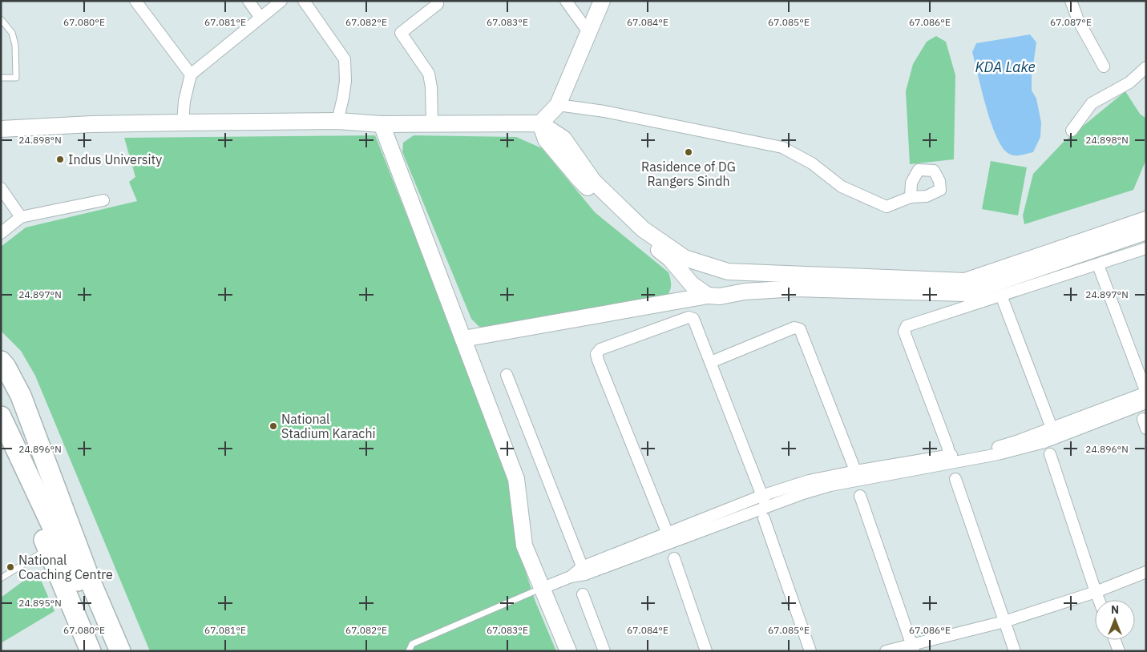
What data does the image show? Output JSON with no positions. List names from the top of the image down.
{
  "water": ["KDA Lake"],
  "places": [
    "Rasidence of DG Rangers Sindh",
    "Indus University",
    "National Stadium Karachi",
    "National Coaching Centre"
  ],
  "north": "top",
  "coordinates": [
    "67.080°E",
    "67.081°E",
    "67.082°E",
    "67.083°E",
    "67.084°E",
    "67.085°E",
    "67.086°E",
    "67.087°E",
    "24.898°N",
    "24.897°N",
    "24.896°N",
    "24.895°N"
  ]
}
